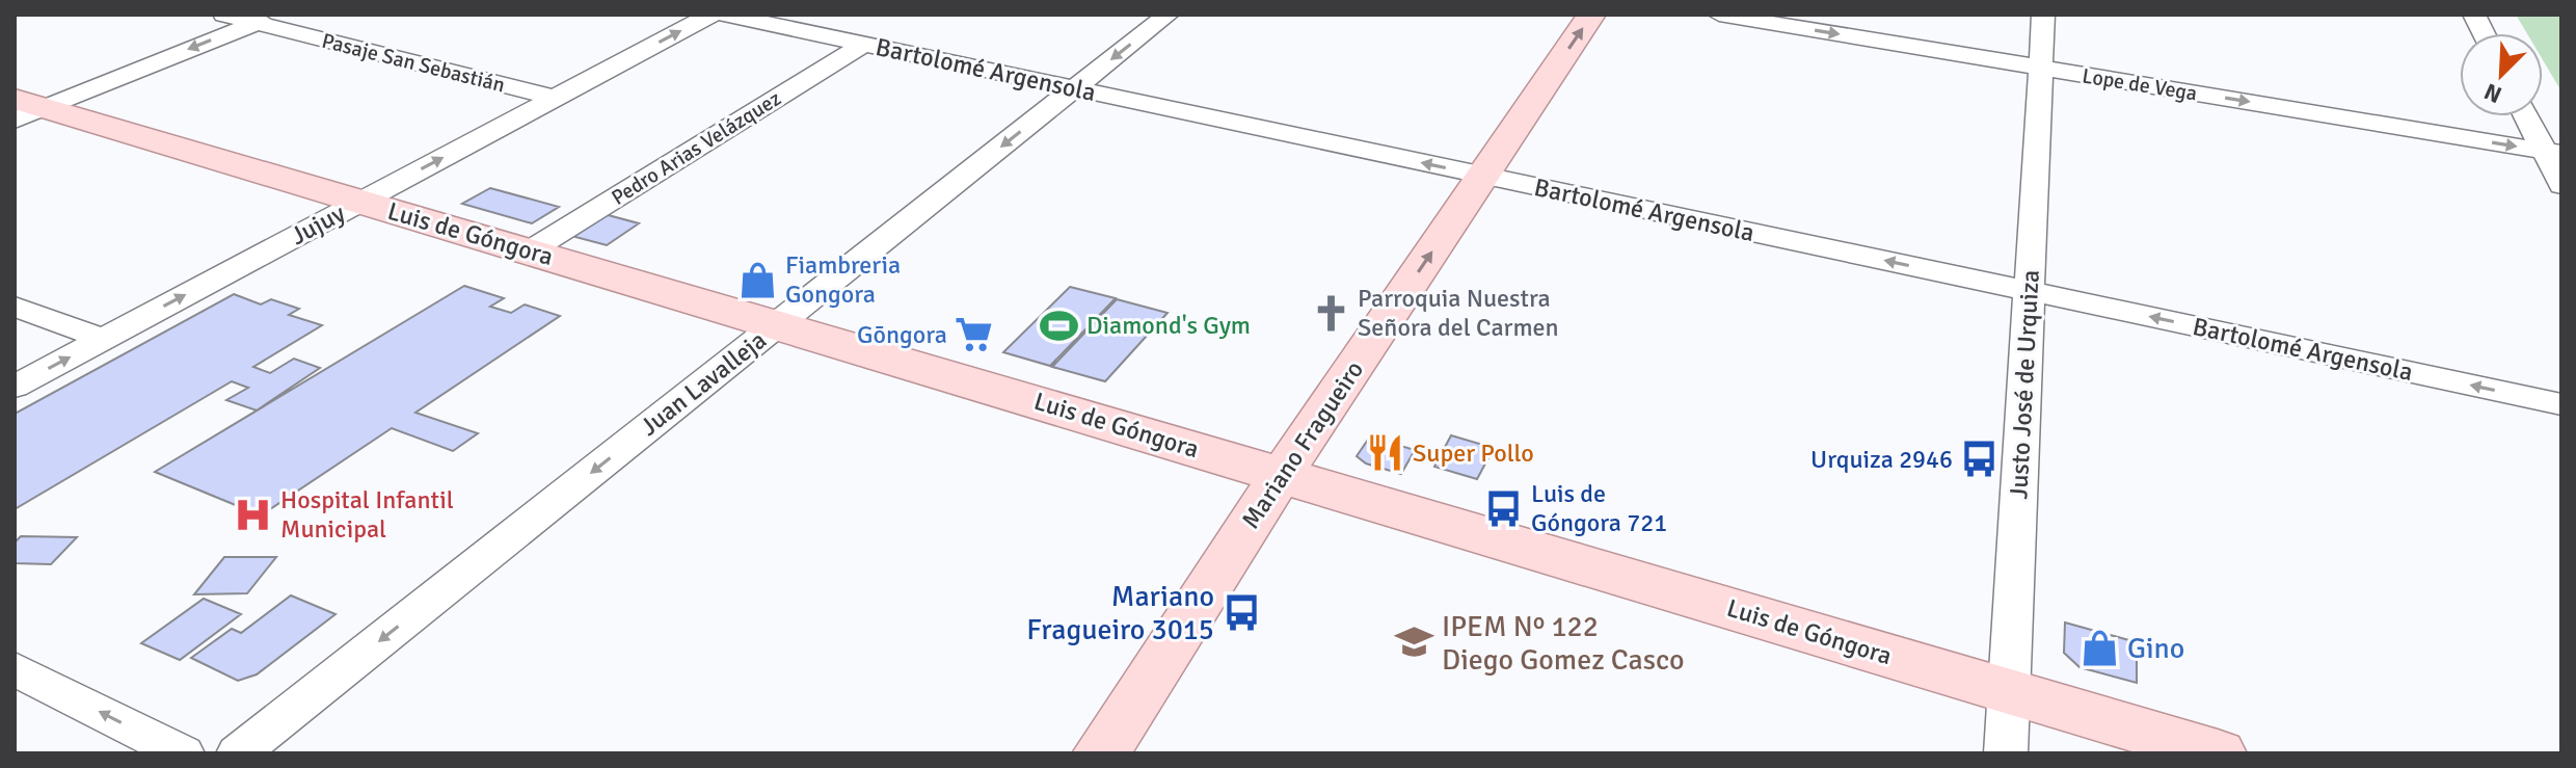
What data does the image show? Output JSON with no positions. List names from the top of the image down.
{
  "streets": {
    "main road": ["Luis de Góngora", "Mariano Fragueiro"],
    "street": [
      "Pasaje San Sebastián",
      "Bartolomé Argensola",
      "Lope de Vega",
      "Pedro Arias Velázquez",
      "Jujuy",
      "Juan Lavalleja",
      "Justo José de Urquiza"
    ]
  },
  "crossings": [
    ["Pasaje San Sebastián", "Jujuy"],
    ["Bartolomé Argensola", "Pedro Arias Velázquez"],
    ["Bartolomé Argensola", "Juan Lavalleja"],
    ["Bartolomé Argensola", "Justo José de Urquiza"],
    ["Bartolomé Argensola", "Mariano Fragueiro"],
    ["Lope de Vega", "Justo José de Urquiza"],
    ["Pedro Arias Velázquez", "Luis de Góngora"],
    ["Jujuy", "Luis de Góngora"],
    ["Luis de Góngora", "Juan Lavalleja"],
    ["Luis de Góngora", "Justo José de Urquiza"],
    ["Luis de Góngora", "Mariano Fragueiro"]
  ],
  "one_way": [
    "Bartolomé Argensola",
    "Lope de Vega",
    "Juan Lavalleja",
    "Mariano Fragueiro"
  ],
  "places": {
    "shop": ["Fiambreria Gongora", "Gino"],
    "church": ["Parroquia Nuestra Señora del Carmen"],
    "sports": ["Diamond's Gym"],
    "supermarket": ["Gōngora"],
    "restaurant": ["Super Pollo"],
    "bus stop": ["Urquiza 2946", "Luis de Góngora 721", "Mariano Fragueiro 3015"],
    "hospital": ["Hospital Infantil Municipal"],
    "school or university": ["IPEM Nº 122 Diego Gomez Casco"]
  },
  "north": "bottom left"
}
